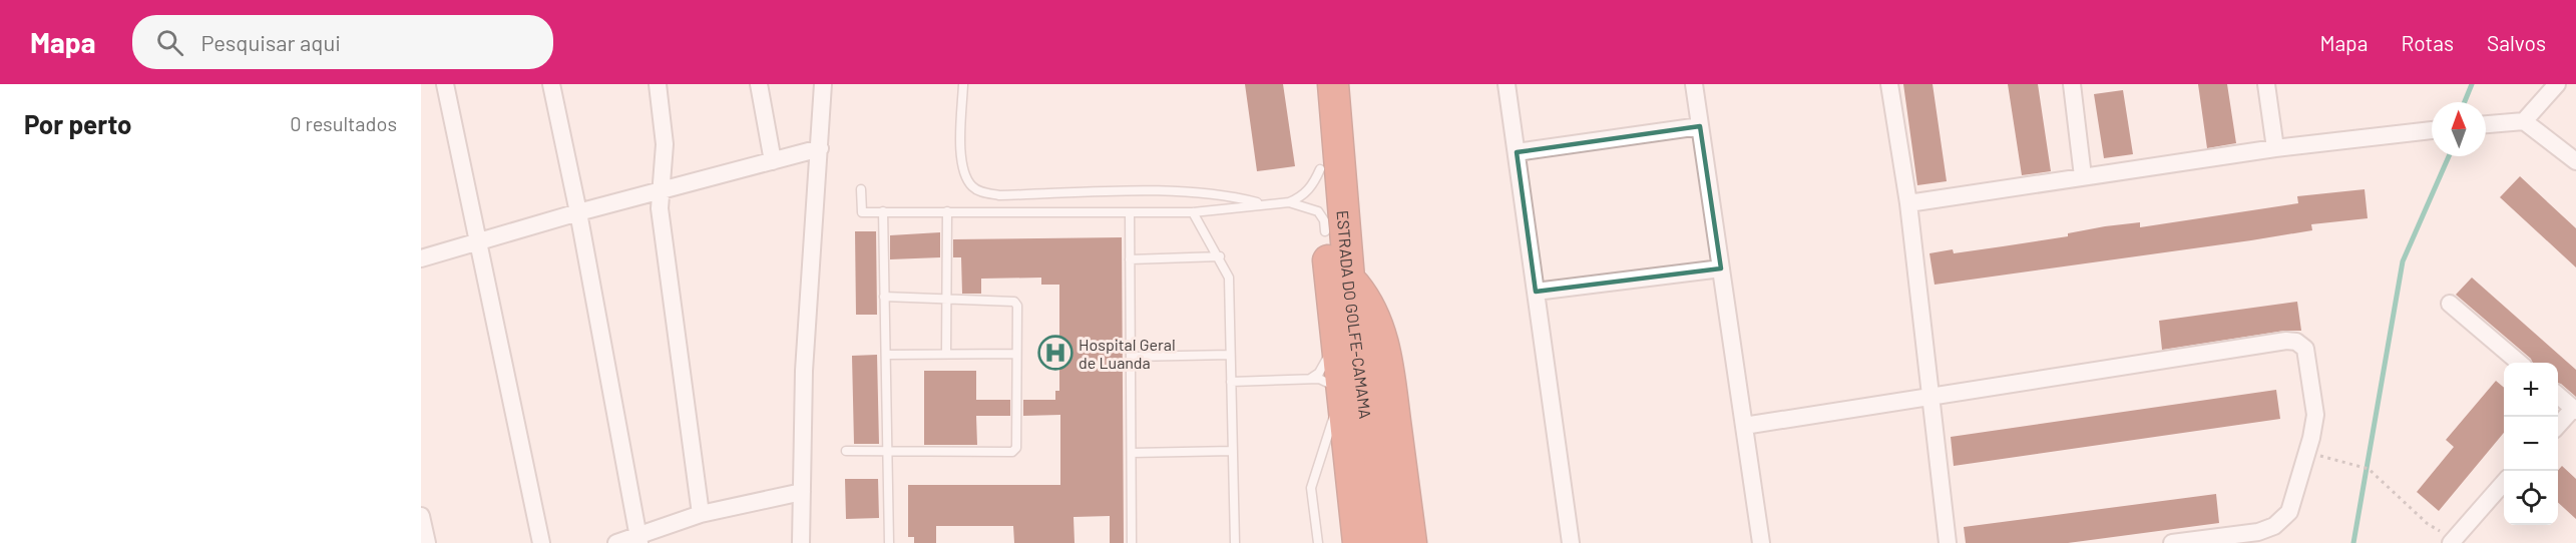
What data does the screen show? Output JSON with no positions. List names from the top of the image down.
{
  "streets": {
    "highway": ["ESTRADA DO GOLFE-CAMAMA"]
  },
  "places": {
    "hospital": ["Hospital Geral de Luanda"]
  },
  "north": "top",
  "page": {
    "header": "Mapa",
    "search": "Pesquisar aqui",
    "nav": ["Mapa", "Rotas", "Salvos"],
    "heading": ["Por perto", "0 resultados"],
    "map_buttons": ["+", "−"]
  }
}
